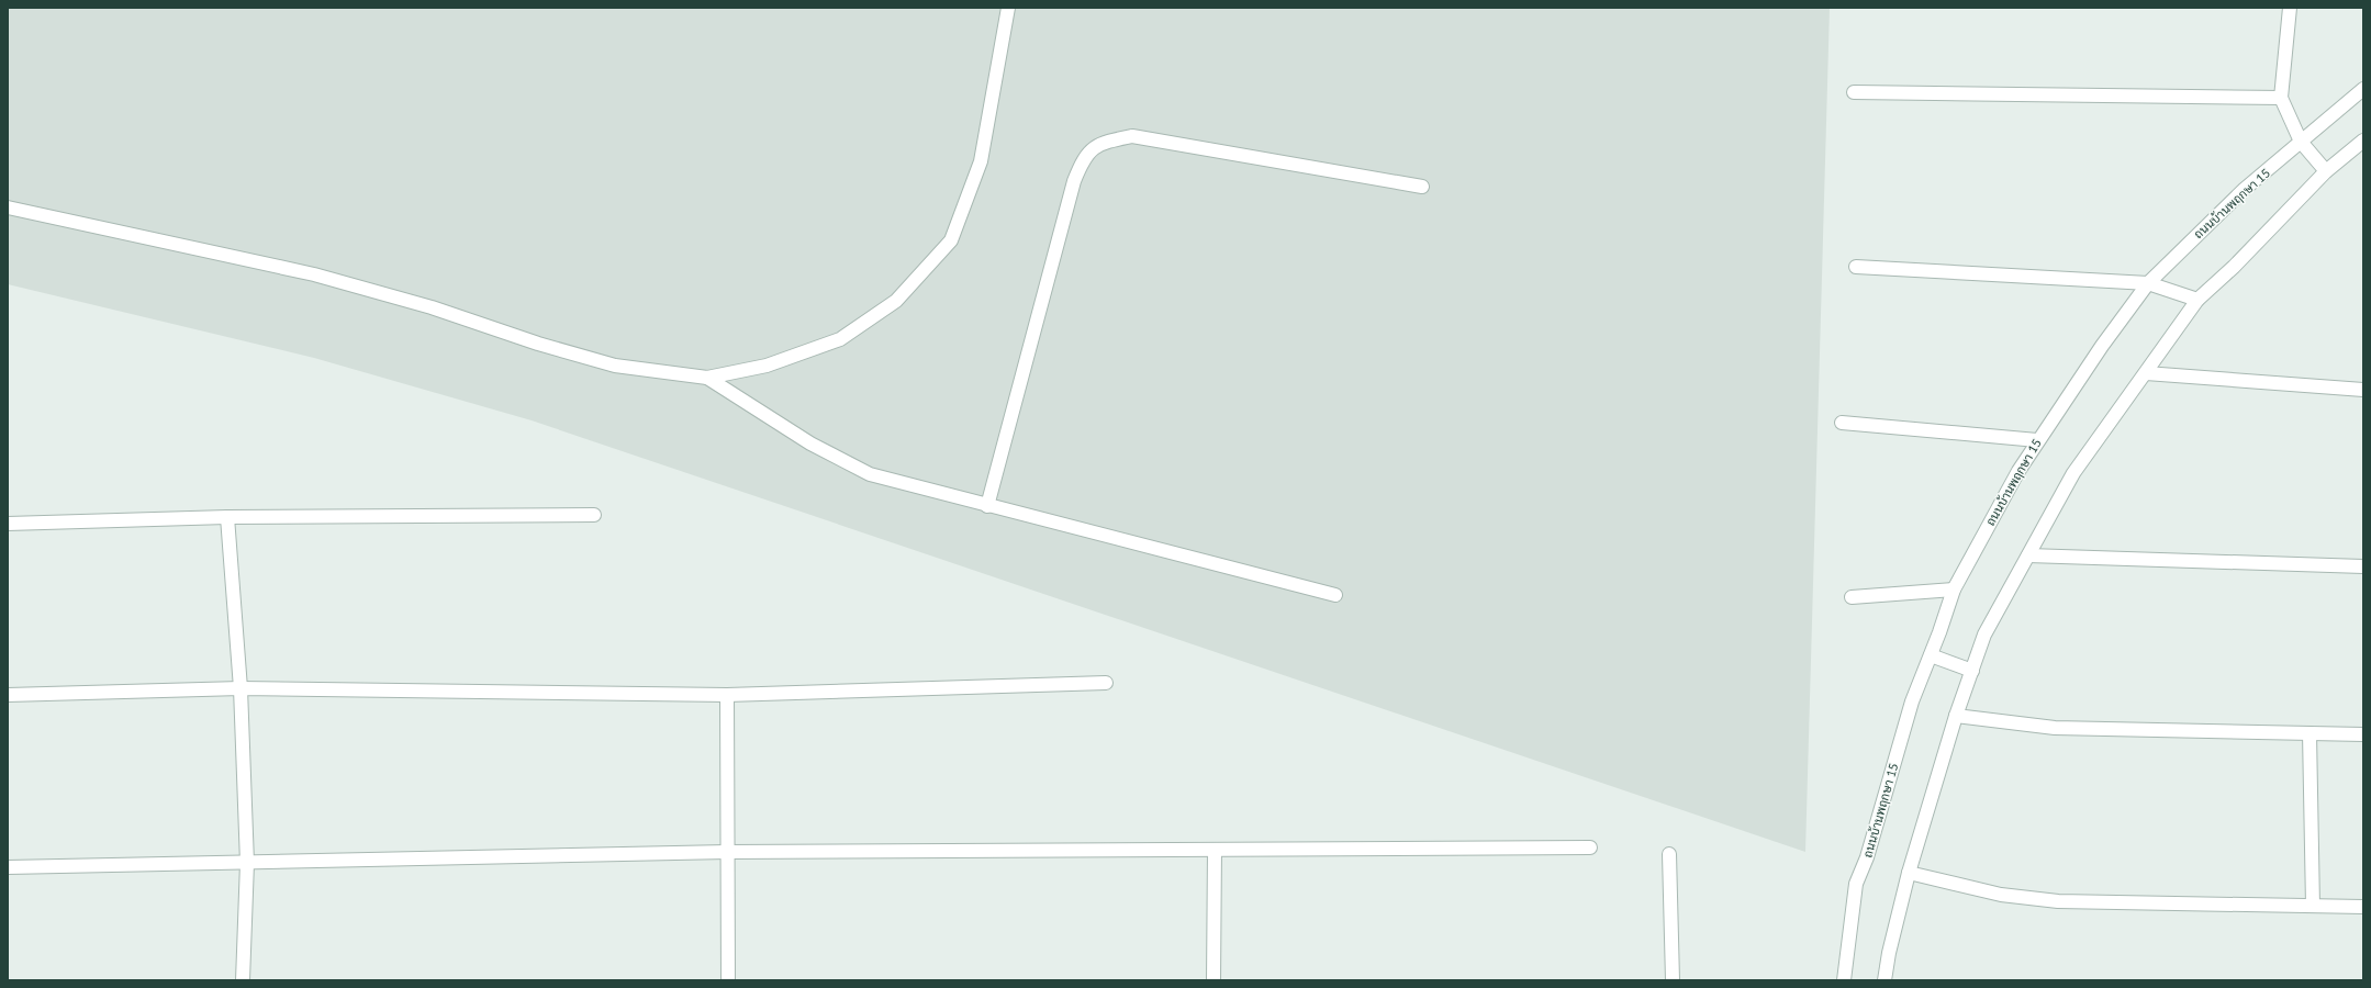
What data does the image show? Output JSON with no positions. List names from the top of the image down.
{
  "streets": {
    "street": ["ถนนบ้านพฤกษา 15"]
  }
}
